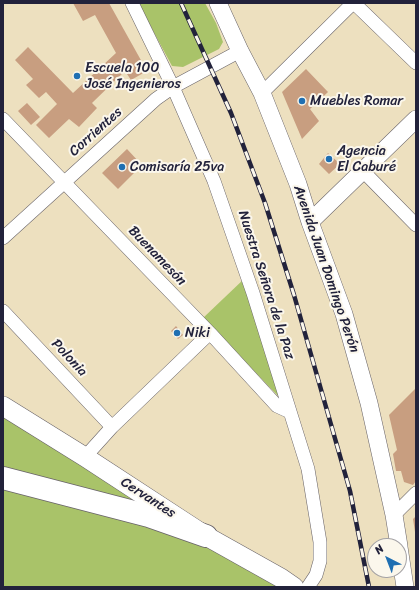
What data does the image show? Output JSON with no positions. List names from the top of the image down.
{
  "streets": {
    "main road": ["Cervantes"],
    "street": [
      "Corrientes",
      "Buenamesón",
      "Avenida Juan Domingo Perón",
      "Nuestra Señora de la Paz",
      "Polonia"
    ]
  },
  "crossings": [
    ["Corrientes", "Buenamesón"],
    ["Corrientes", "Avenida Juan Domingo Perón"],
    ["Corrientes", "Nuestra Señora de la Paz"],
    ["Buenamesón", "Nuestra Señora de la Paz"]
  ],
  "places": [
    "Escuela 100 José Ingenieros",
    "Muebles Romar",
    "Agencia El Caburé",
    "Comisaría 25va",
    "Niki"
  ],
  "north": "top left"
}
